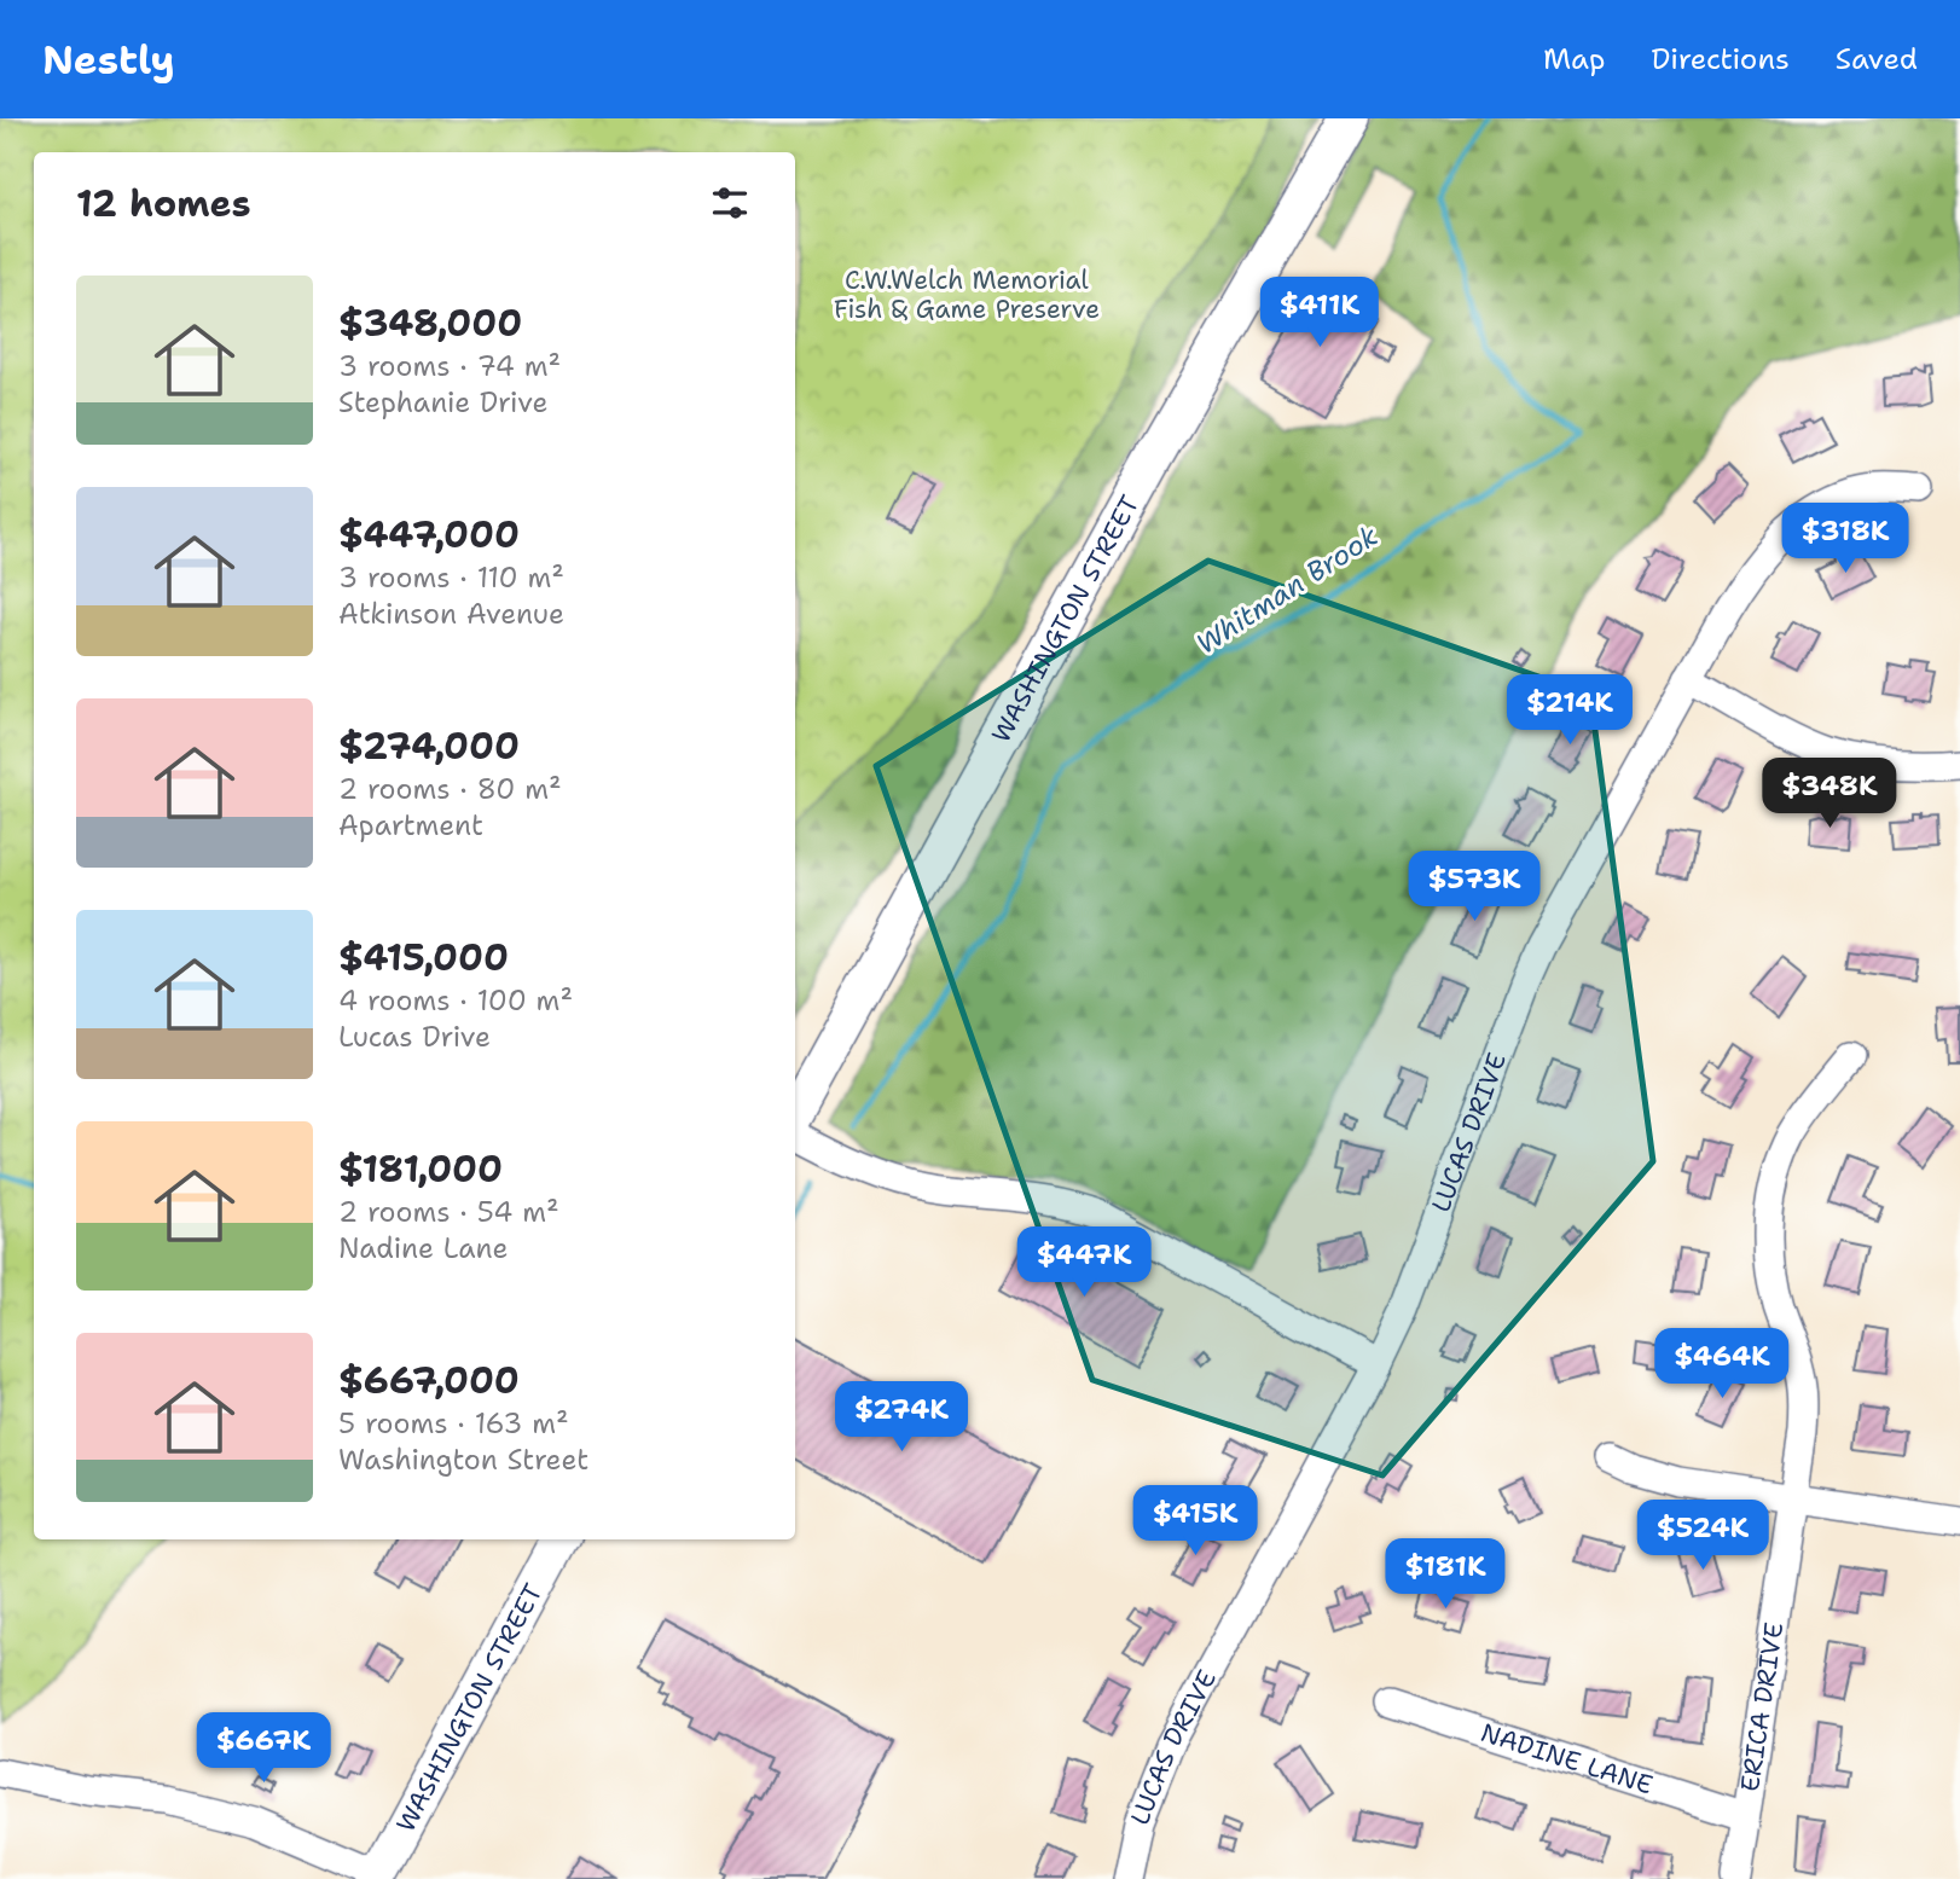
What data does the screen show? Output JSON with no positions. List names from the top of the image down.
{
  "streets": {
    "main road": ["WASHINGTON STREET"],
    "street": ["LUCAS DRIVE", "ERICA DRIVE", "NADINE LANE"]
  },
  "crossings": [
    ["ERICA DRIVE", "NADINE LANE"]
  ],
  "water": ["Whitman Brook"],
  "parks": ["C.W.Welch Memorial Fish & Game Preserve"],
  "page": {
    "header": "Nestly",
    "nav": ["Map", "Directions", "Saved"],
    "heading": "12 homes",
    "list": [
      {
        "name": "$348,000",
        "note": "3 rooms · 74 m² · Stephanie Drive"
      },
      {
        "name": "$447,000",
        "note": "3 rooms · 110 m² · Atkinson Avenue"
      },
      {
        "name": "$274,000",
        "note": "2 rooms · 80 m² · Apartment"
      },
      {
        "name": "$415,000",
        "note": "4 rooms · 100 m² · Lucas Drive"
      },
      {
        "name": "$181,000",
        "note": "2 rooms · 54 m² · Nadine Lane"
      },
      {
        "name": "$667,000",
        "note": "5 rooms · 163 m² · Washington Street"
      }
    ],
    "price": [
      "$411K",
      "$318K",
      "$214K",
      "$348K",
      "$573K",
      "$447K",
      "$464K",
      "$274K",
      "$415K",
      "$524K",
      "$181K",
      "$667K"
    ]
  }
}
